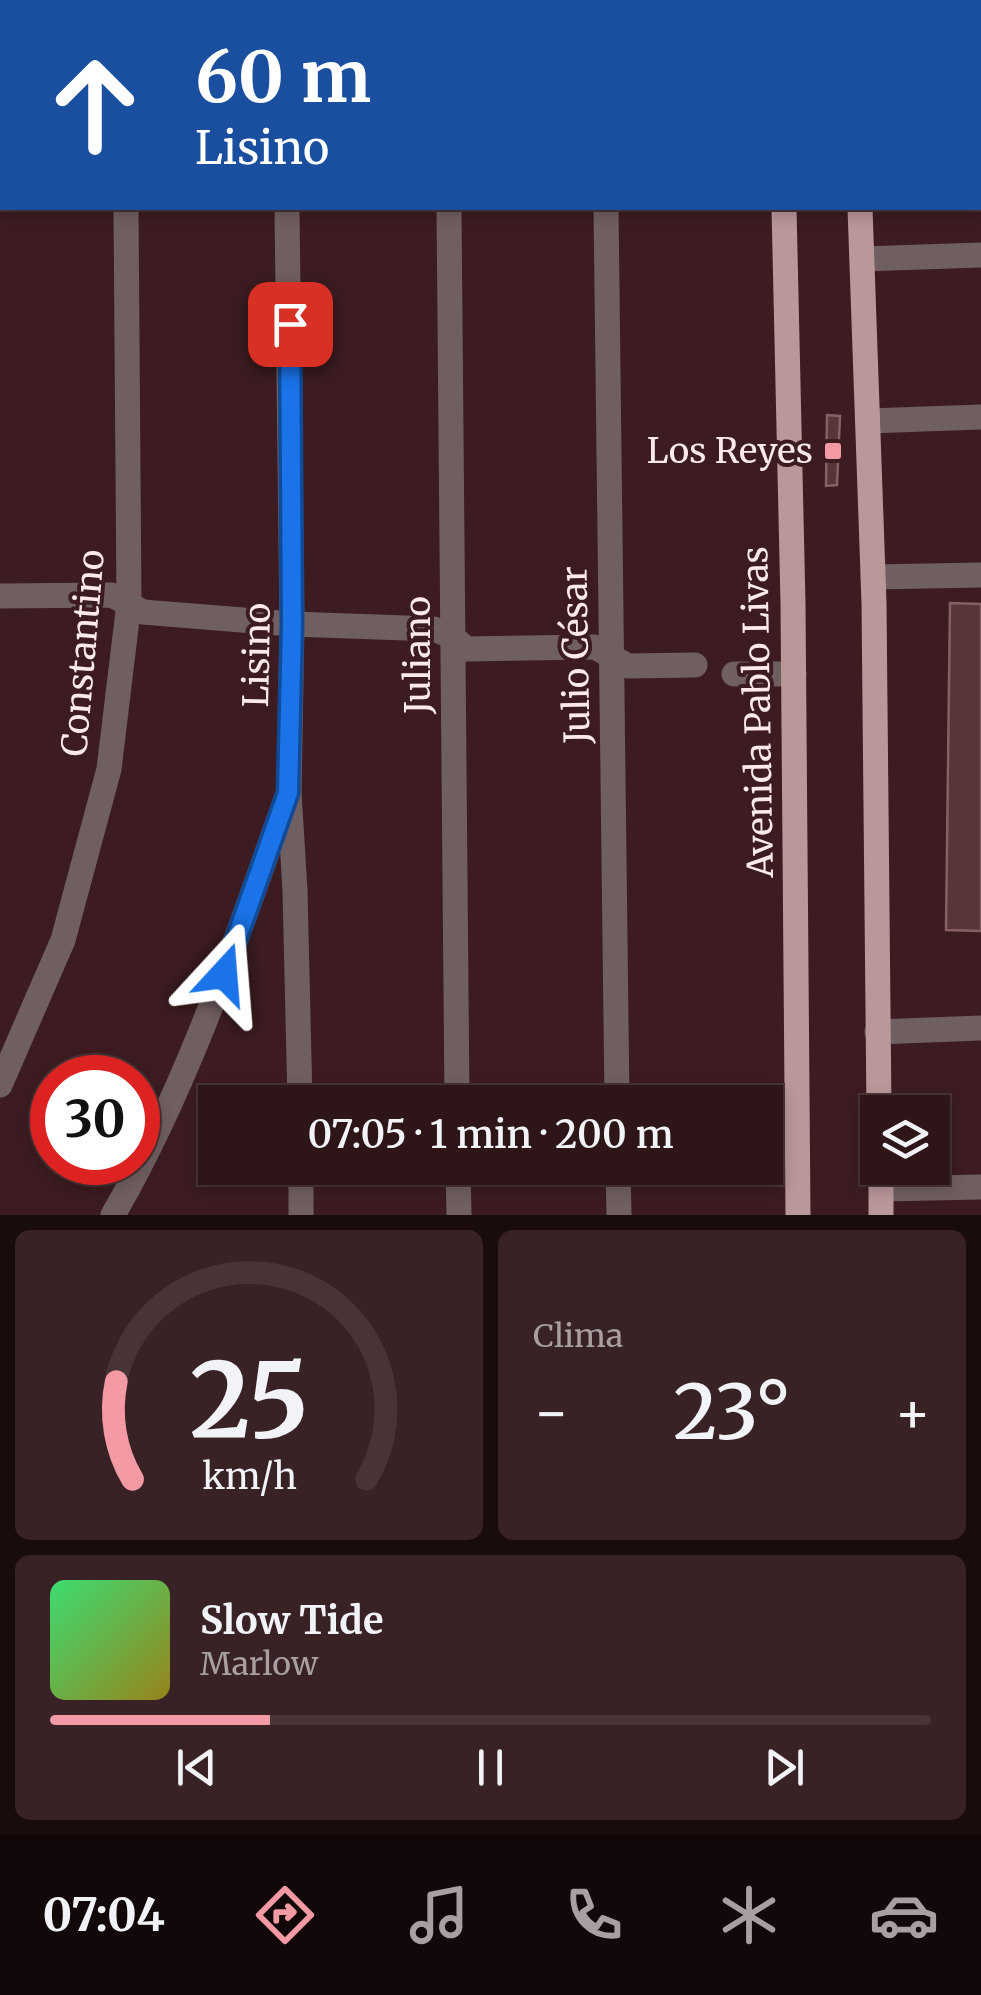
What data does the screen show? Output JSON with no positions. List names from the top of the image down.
{
  "streets": {
    "main road": ["Avenida Pablo Livas"],
    "street": [
      "Constantino",
      "Lisino",
      "Juliano",
      "Julio César"
    ]
  },
  "places": {
    "transit": ["Los Reyes"]
  },
  "page": {
    "turn": ["60 m", "Lisino"],
    "limit": "30",
    "trip": "07:05 · 1 min · 200 m",
    "tile": "Clima",
    "heat": ["−", "23°", "+"],
    "song": ["Slow Tide", "Marlow"],
    "tabs": "07:04",
    "gauge": ["25", "km/h"]
  }
}
